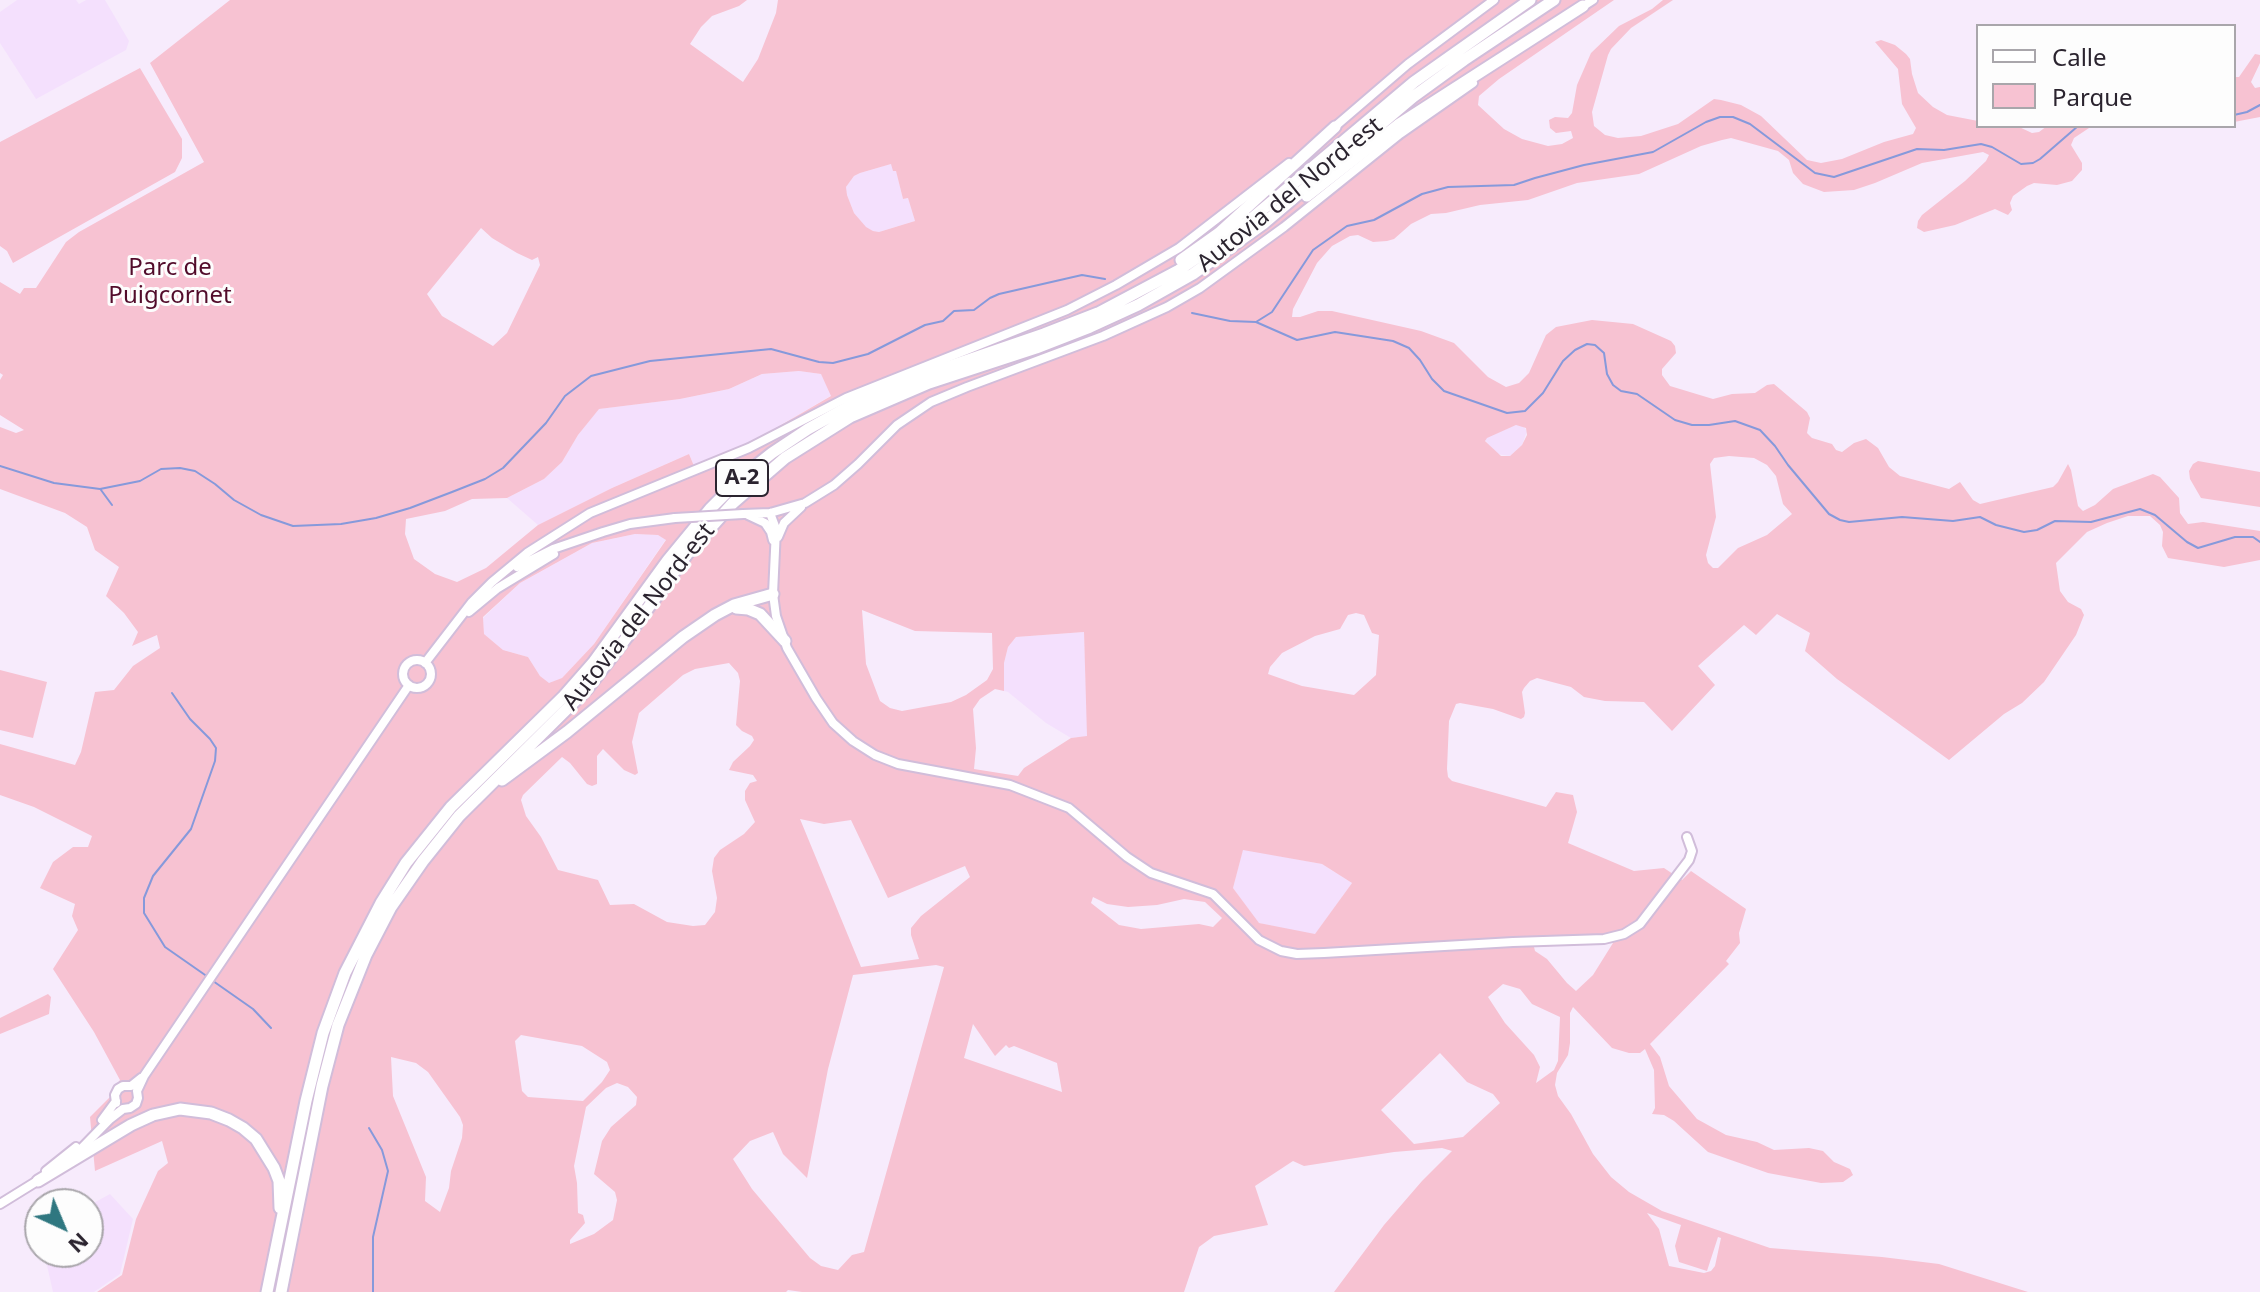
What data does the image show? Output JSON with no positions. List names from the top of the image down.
{
  "streets": {
    "highway": ["Autovia del Nord-est", "A-2"]
  },
  "parks": ["Parc de Puigcornet"],
  "legend": ["Calle", "Parque"],
  "north": "bottom right"
}
